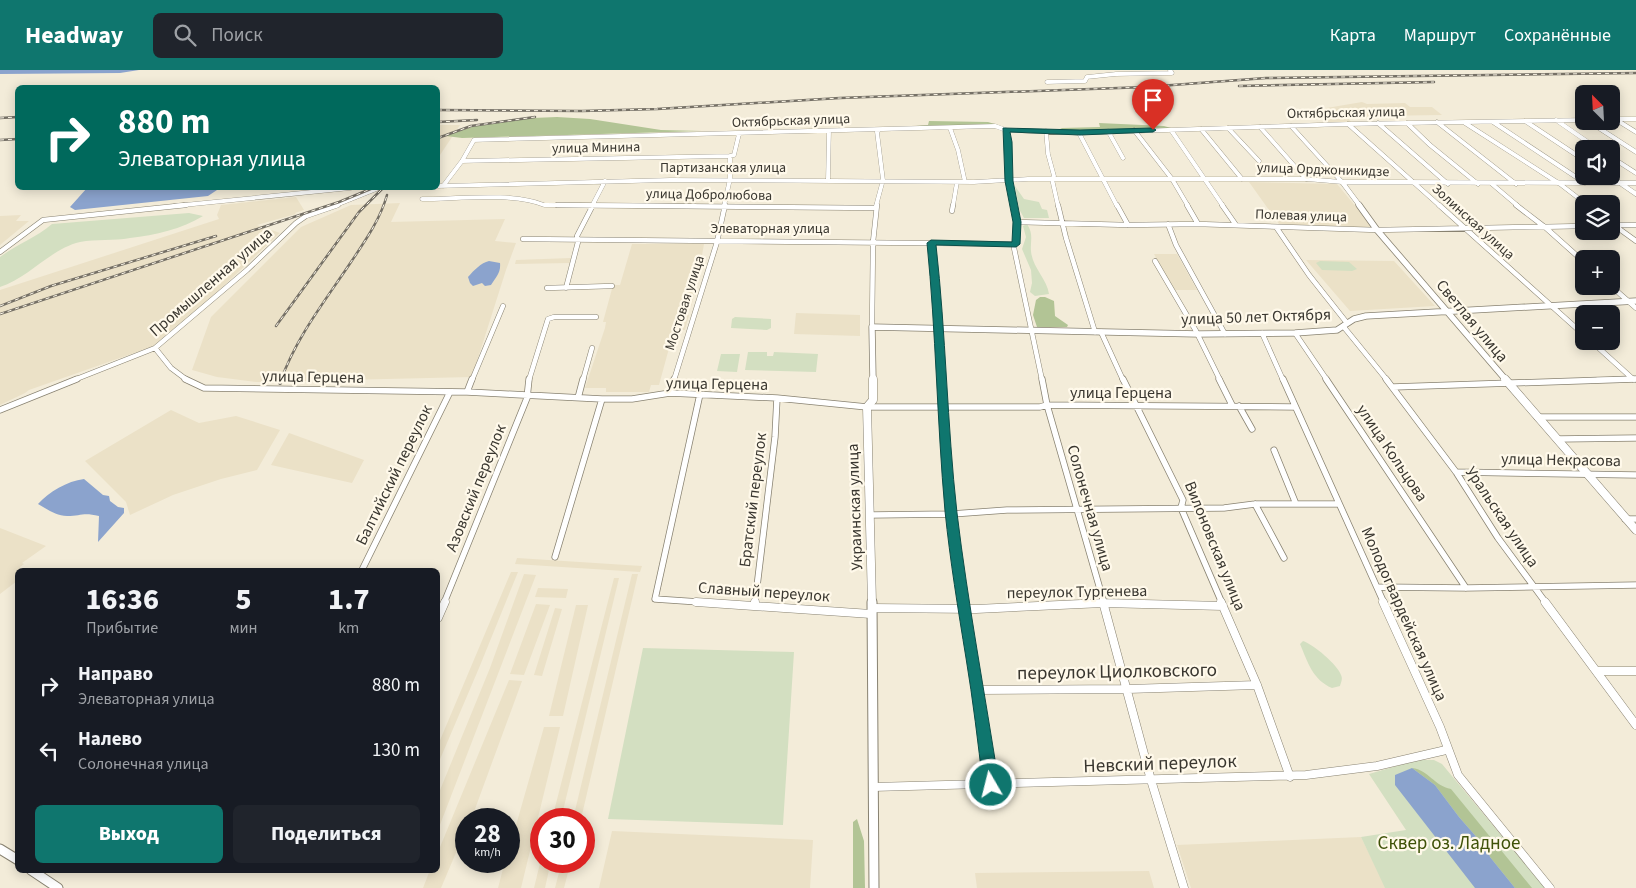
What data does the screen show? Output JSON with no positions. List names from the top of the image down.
{
  "streets": {
    "main road": [
      "улица Орджоникидзе",
      "улица 50 лет Октября",
      "Светлая улица",
      "Украинская улица"
    ],
    "street": [
      "Октябрьская улица",
      "улица Минина",
      "Партизанская улица",
      "улица Добролюбова",
      "Полевая улица",
      "Золинская улица",
      "Элеваторная улица",
      "Промышленная улица",
      "Мостовая улица",
      "улица Герцена",
      "улица Кольцова",
      "улица Некрасова",
      "Балтийский переулок",
      "Азовский переулок",
      "Братский переулок",
      "Солонечная улица",
      "Уральская улица",
      "Вилоновская улица",
      "Славный переулок",
      "переулок Тургенева",
      "Молодогвардейская улица",
      "переулок Циолковского",
      "Невский переулок"
    ]
  },
  "crossings": [
    ["Октябрьская улица", "улица Минина"],
    ["Октябрьская улица", "Золинская улица"],
    ["Октябрьская улица", "Мостовая улица"],
    ["Октябрьская улица", "Светлая улица"],
    ["Октябрьская улица", "Украинская улица"],
    ["Октябрьская улица", "Солонечная улица"],
    ["Октябрьская улица", "Вилоновская улица"],
    ["улица Минина", "Мостовая улица"],
    ["Партизанская улица", "улица Орджоникидзе"],
    ["Партизанская улица", "Мостовая улица"],
    ["Партизанская улица", "Украинская улица"],
    ["Партизанская улица", "Солонечная улица"],
    ["улица Орджоникидзе", "Золинская улица"],
    ["улица Орджоникидзе", "Светлая улица"],
    ["улица Орджоникидзе", "Солонечная улица"],
    ["улица Орджоникидзе", "Вилоновская улица"],
    ["улица Добролюбова", "Мостовая улица"],
    ["улица Добролюбова", "Украинская улица"],
    ["Полевая улица", "Золинская улица"],
    ["Полевая улица", "Светлая улица"],
    ["Полевая улица", "Солонечная улица"],
    ["Полевая улица", "Уральская улица"],
    ["Полевая улица", "Вилоновская улица"],
    ["Золинская улица", "улица 50 лет Октября"],
    ["Элеваторная улица", "Мостовая улица"],
    ["Элеваторная улица", "Украинская улица"],
    ["Элеваторная улица", "Солонечная улица"],
    ["Промышленная улица", "улица Герцена"],
    ["Мостовая улица", "улица Герцена"],
    ["улица 50 лет Октября", "Светлая улица"],
    ["улица 50 лет Октября", "улица Кольцова"],
    ["улица 50 лет Октября", "Украинская улица"],
    ["улица 50 лет Октября", "Солонечная улица"],
    ["улица 50 лет Октября", "Уральская улица"],
    ["улица 50 лет Октября", "Вилоновская улица"],
    ["улица 50 лет Октября", "Молодогвардейская улица"],
    ["Светлая улица", "улица Некрасова"],
    ["улица Герцена", "Балтийский переулок"],
    ["улица Герцена", "Азовский переулок"],
    ["улица Герцена", "Братский переулок"],
    ["улица Герцена", "Украинская улица"],
    ["улица Герцена", "Солонечная улица"],
    ["улица Герцена", "Вилоновская улица"],
    ["улица Герцена", "Славный переулок"],
    ["улица Герцена", "Молодогвардейская улица"],
    ["улица Некрасова", "Уральская улица"],
    ["Братский переулок", "Славный переулок"],
    ["Украинская улица", "Славный переулок"],
    ["Украинская улица", "переулок Тургенева"],
    ["Украинская улица", "Невский переулок"],
    ["Солонечная улица", "переулок Тургенева"],
    ["Солонечная улица", "переулок Циолковского"],
    ["Солонечная улица", "Невский переулок"],
    ["Вилоновская улица", "переулок Тургенева"],
    ["Вилоновская улица", "переулок Циолковского"],
    ["Вилоновская улица", "Невский переулок"],
    ["Славный переулок", "переулок Тургенева"],
    ["Молодогвардейская улица", "Невский переулок"]
  ],
  "parks": ["Сквер оз. Ладное"],
  "north": "top left",
  "page": {
    "header": "Headway",
    "search": "Поиск",
    "nav": ["Карта", "Маршрут", "Сохранённые"],
    "map_buttons": ["+", "−"],
    "turn": ["880 m", "Элеваторная улица"],
    "eta": [
      "16:36",
      "Прибытие",
      "5",
      "мин",
      "1.7",
      "km"
    ],
    "list": [
      {
        "name": "Направо",
        "note": "Элеваторная улица",
        "value": "880 m"
      },
      {
        "name": "Налево",
        "note": "Солонечная улица",
        "value": "130 m"
      }
    ],
    "buttons": ["Выход", "Поделиться"],
    "speed": "28 km/h",
    "limit": "30"
  }
}
